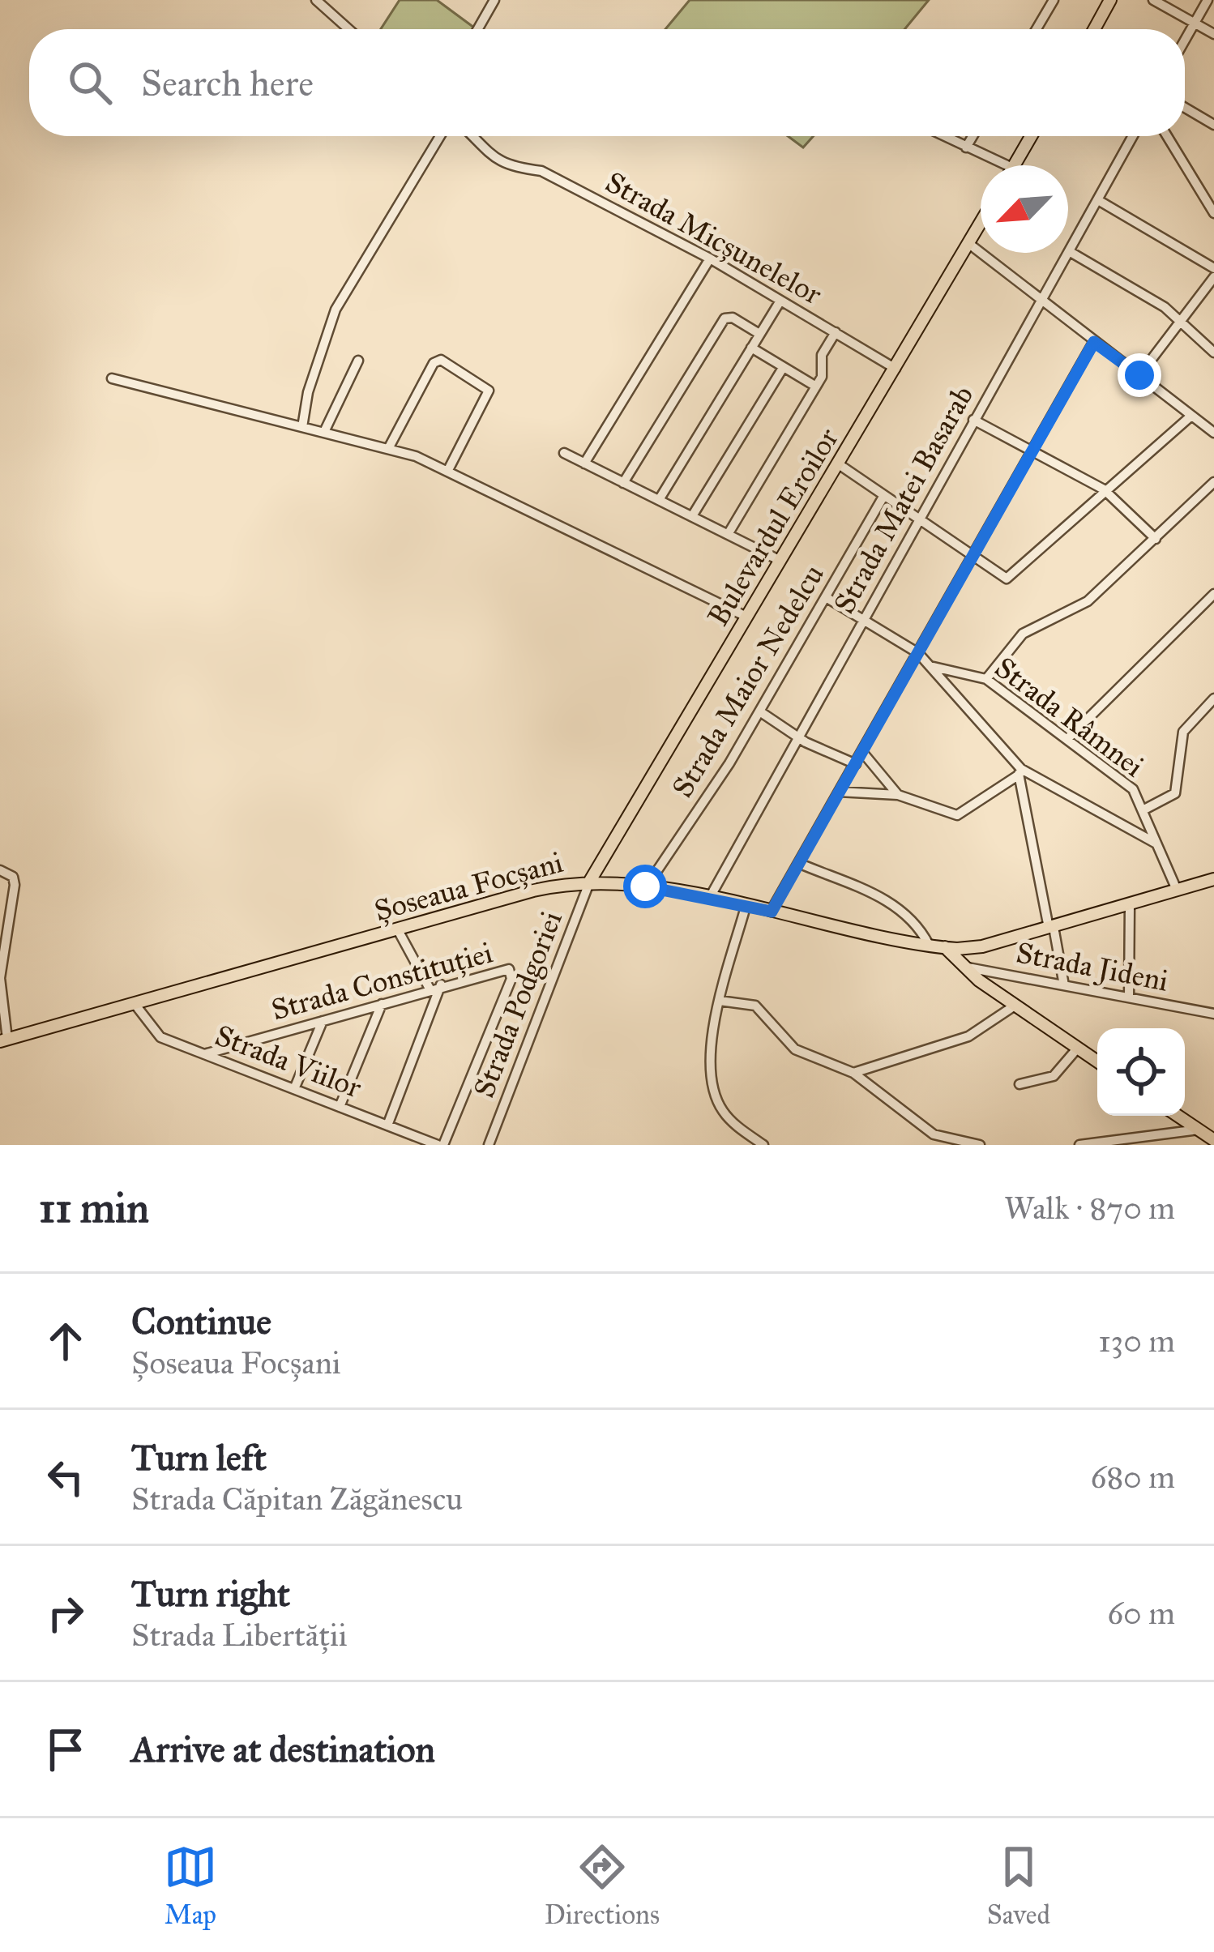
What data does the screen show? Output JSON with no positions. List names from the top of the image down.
{
  "streets": {
    "main road": ["Bulevardul Eroilor", "Șoseaua Focșani"],
    "street": [
      "Strada Micșunelelor",
      "Strada Matei Basarab",
      "Strada Maior Nedelcu",
      "Strada Râmnei",
      "Strada Jideni",
      "Strada Constituției",
      "Strada Podgoriei",
      "Strada Viilor"
    ]
  },
  "crossings": [
    ["Strada Micșunelelor", "Bulevardul Eroilor"],
    ["Strada Matei Basarab", "Șoseaua Focșani"],
    ["Bulevardul Eroilor", "Șoseaua Focșani"],
    ["Bulevardul Eroilor", "Strada Podgoriei"],
    ["Strada Maior Nedelcu", "Șoseaua Focșani"],
    ["Șoseaua Focșani", "Strada Podgoriei"],
    ["Șoseaua Focșani", "Strada Viilor"],
    ["Strada Constituției", "Strada Viilor"]
  ],
  "north": "bottom left",
  "page": {
    "search": "Search here",
    "heading": ["11 min", "Walk · 870 m"],
    "list": [
      ["Continue", "Șoseaua Focșani", "130 m"],
      ["Turn left", "Strada Căpitan Zăgănescu", "680 m"],
      ["Turn right", "Strada Libertății", "60 m"],
      "Arrive at destination"
    ],
    "nav": ["Map", "Directions", "Saved"]
  }
}
